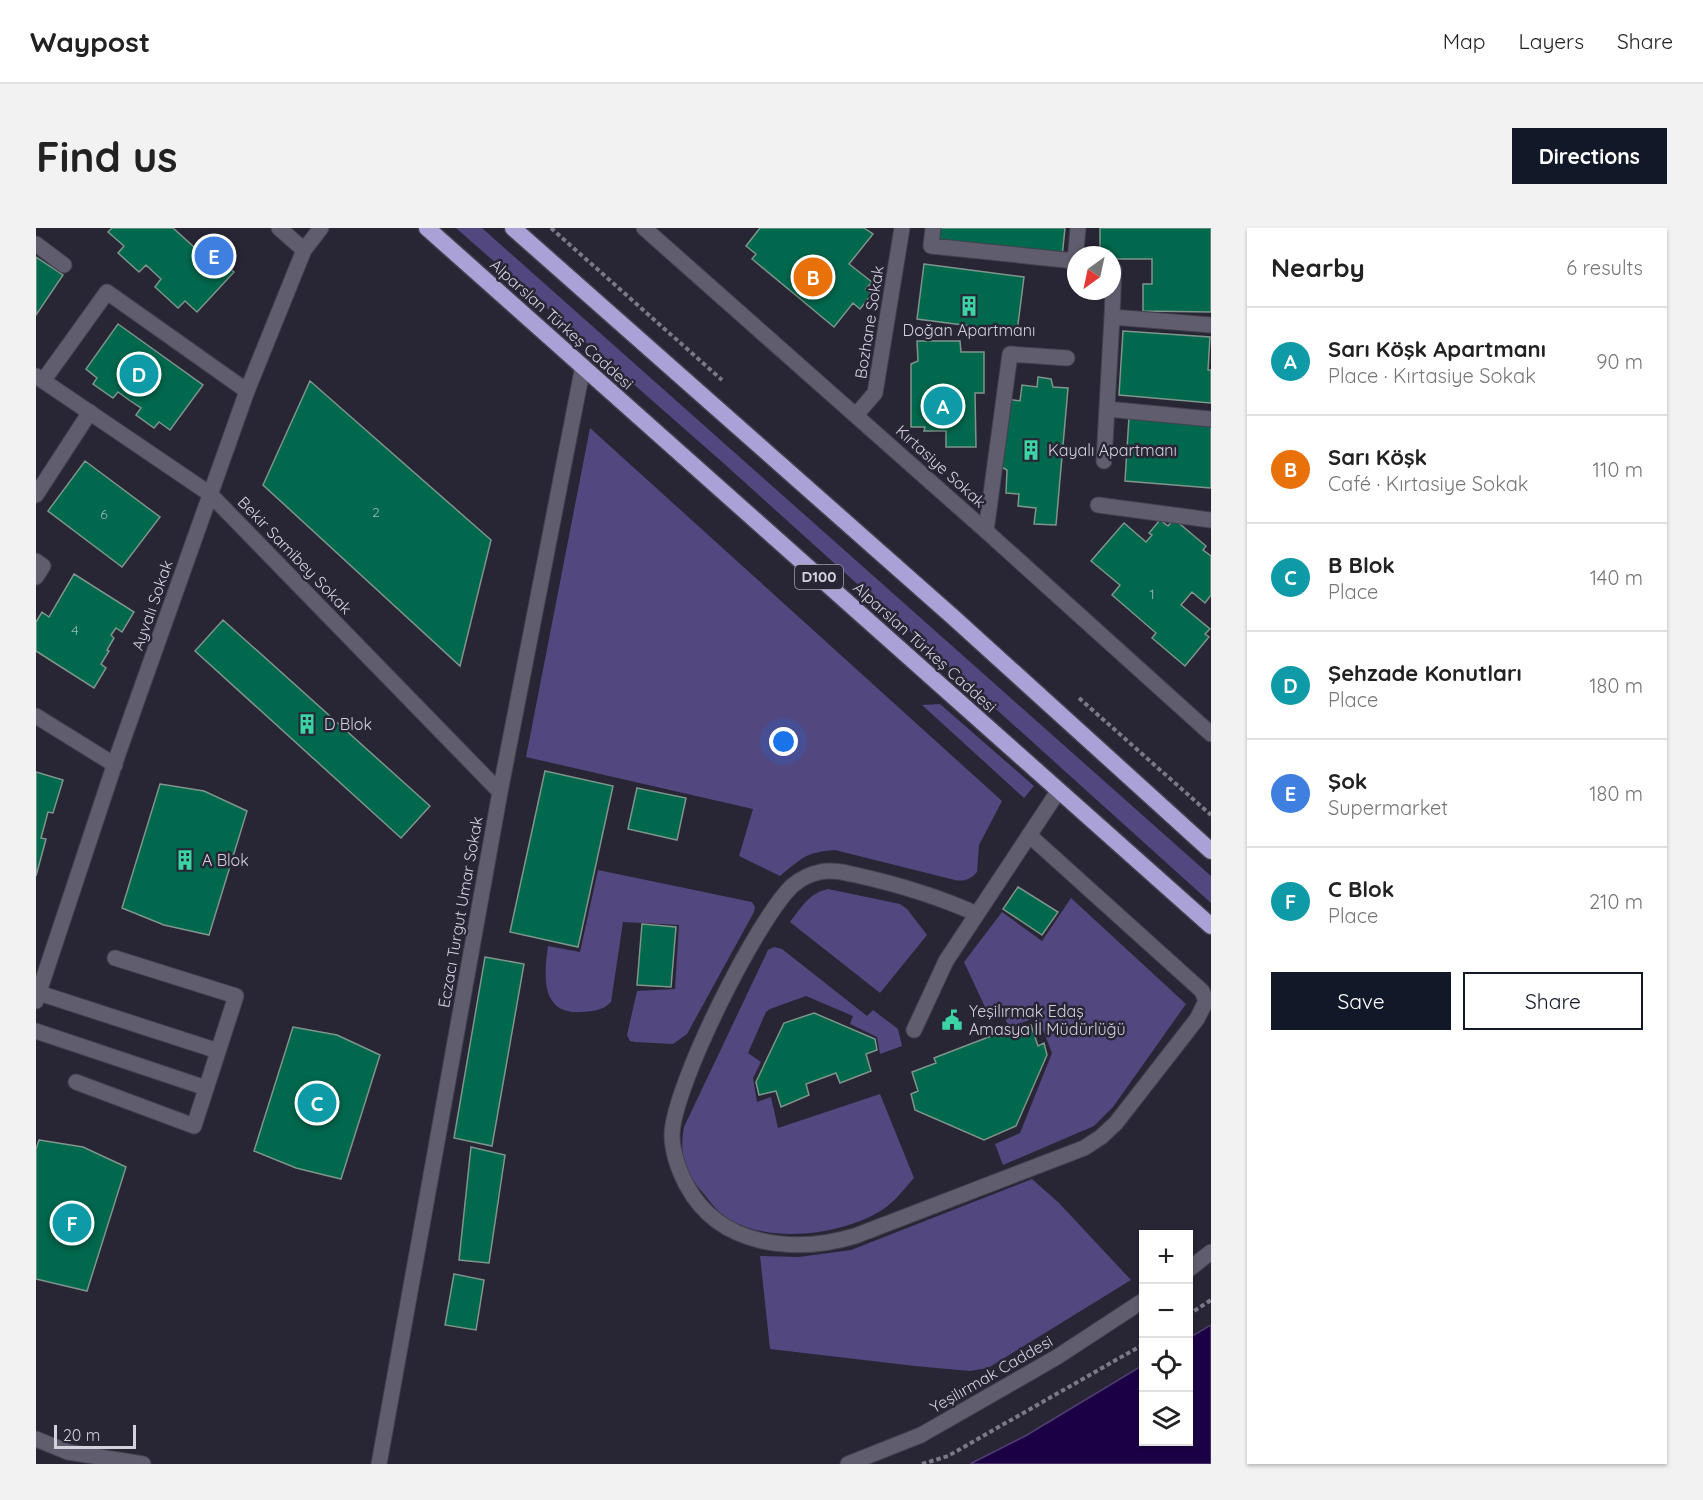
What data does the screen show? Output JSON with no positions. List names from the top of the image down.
{
  "streets": {
    "highway": ["Alparslan Türkeş Caddesi", "D100"],
    "street": [
      "Bozhane Sokak",
      "Kırtasiye Sokak",
      "Bekir Samibey Sokak",
      "Ayvalı Sokak",
      "Eczacı Turgut Umar Sokak",
      "Yeşilırmak Caddesi"
    ]
  },
  "crossings": [
    ["Bozhane Sokak", "Kırtasiye Sokak"],
    ["Alparslan Türkeş Caddesi", "Eczacı Turgut Umar Sokak"],
    ["Bekir Samibey Sokak", "Ayvalı Sokak"],
    ["Bekir Samibey Sokak", "Eczacı Turgut Umar Sokak"]
  ],
  "places": {
    "building": [
      "Doğan Apartmanı",
      "Kayalı Apartmanı",
      "D Blok",
      "A Blok"
    ],
    "public building": ["Yeşilırmak Edaş Amasya İl Müdürlüğü"]
  },
  "house_numbers": [
    "2",
    "6",
    "1",
    "4"
  ],
  "scale_bar": "20 m",
  "north": "bottom left",
  "page": {
    "header": "Waypost",
    "nav": ["Map", "Layers", "Share"],
    "buttons": [
      "Directions",
      ["Save", "Share"]
    ],
    "title": "Find us",
    "heading": ["Nearby", "6 results"],
    "pins": [
      "E",
      "B",
      "D",
      "A",
      "C",
      "F"
    ],
    "list": [
      {
        "mark": "A",
        "name": "Sarı Köşk Apartmanı",
        "note": "Place · Kırtasiye Sokak",
        "value": "90 m"
      },
      {
        "mark": "B",
        "name": "Sarı Köşk",
        "note": "Café · Kırtasiye Sokak",
        "value": "110 m"
      },
      {
        "mark": "C",
        "name": "B Blok",
        "note": "Place",
        "value": "140 m"
      },
      {
        "mark": "D",
        "name": "Şehzade Konutları",
        "note": "Place",
        "value": "180 m"
      },
      {
        "mark": "E",
        "name": "Şok",
        "note": "Supermarket",
        "value": "180 m"
      },
      {
        "mark": "F",
        "name": "C Blok",
        "note": "Place",
        "value": "210 m"
      }
    ],
    "map_buttons": ["+", "−"],
    "scale": "20 m"
  }
}
